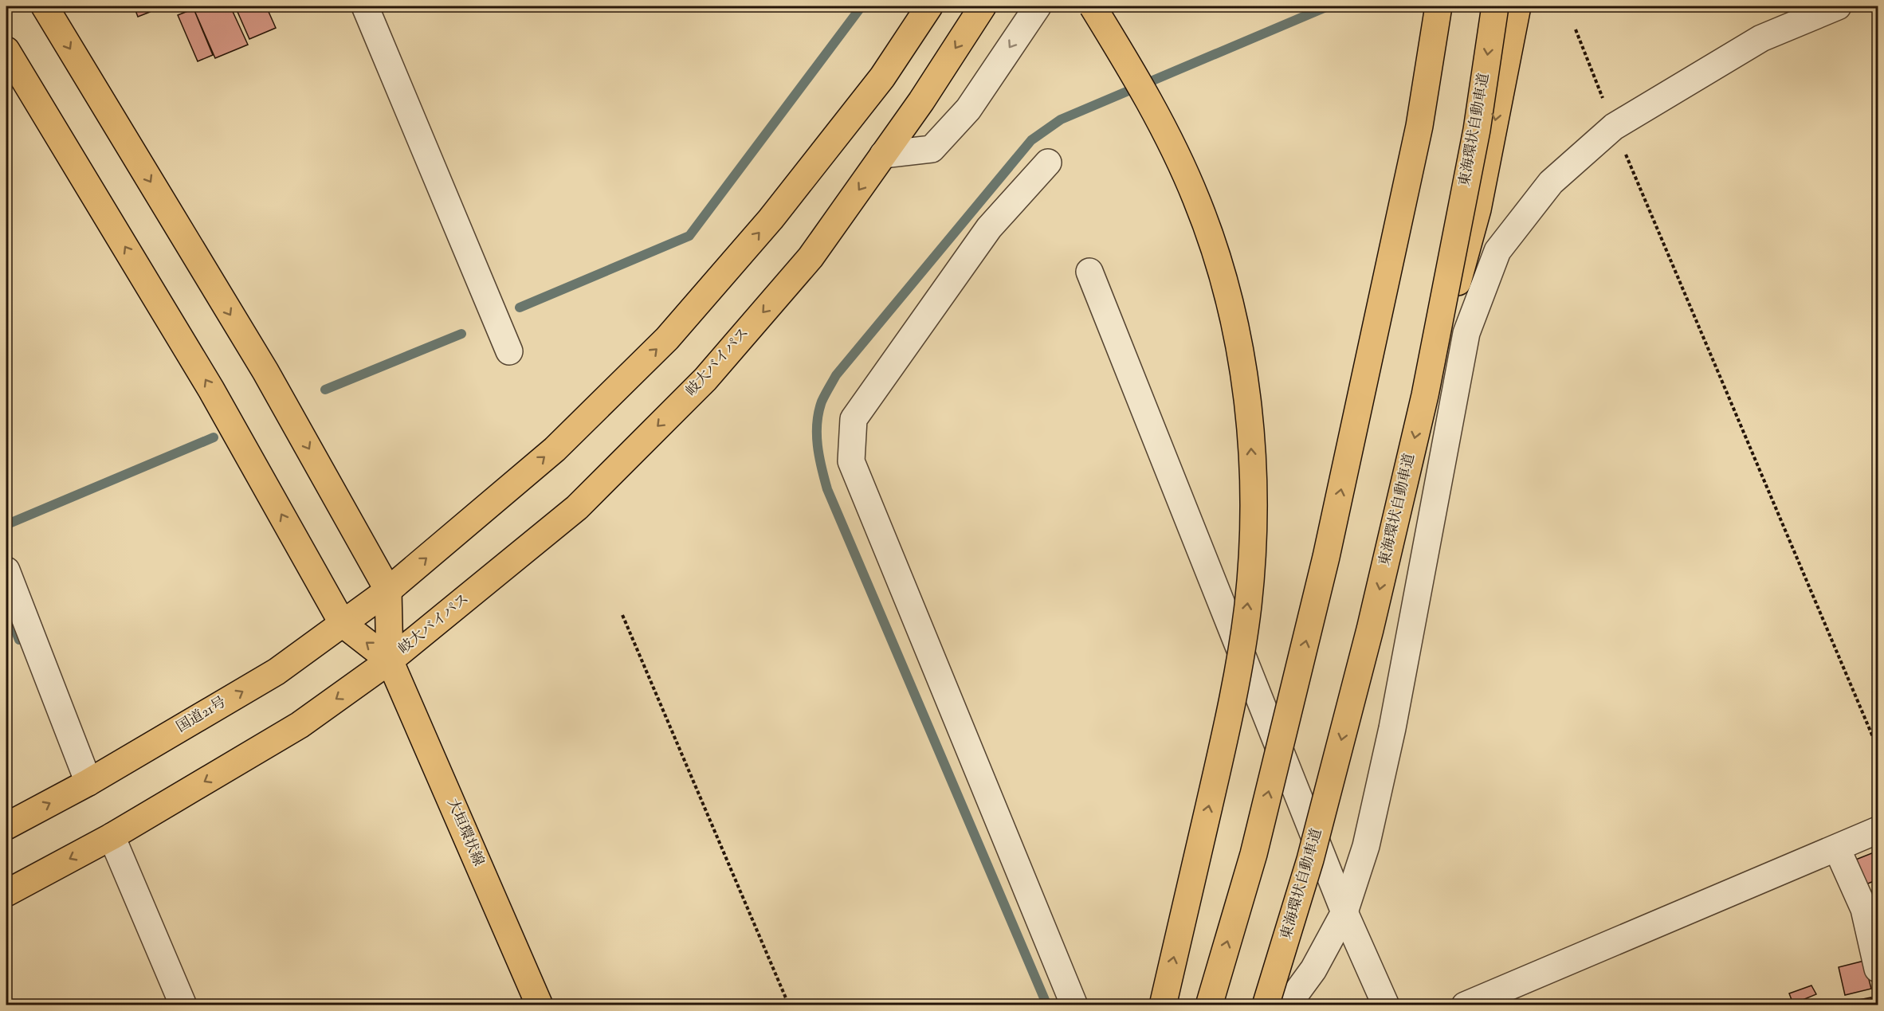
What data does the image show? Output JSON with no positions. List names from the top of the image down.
{
  "streets": {
    "main road": [
      "東海環状自動車道",
      "岐大バイパス",
      "国道21号",
      "大垣環状線"
    ]
  },
  "crossings": [
    ["岐大バイパス", "大垣環状線"]
  ]
}
